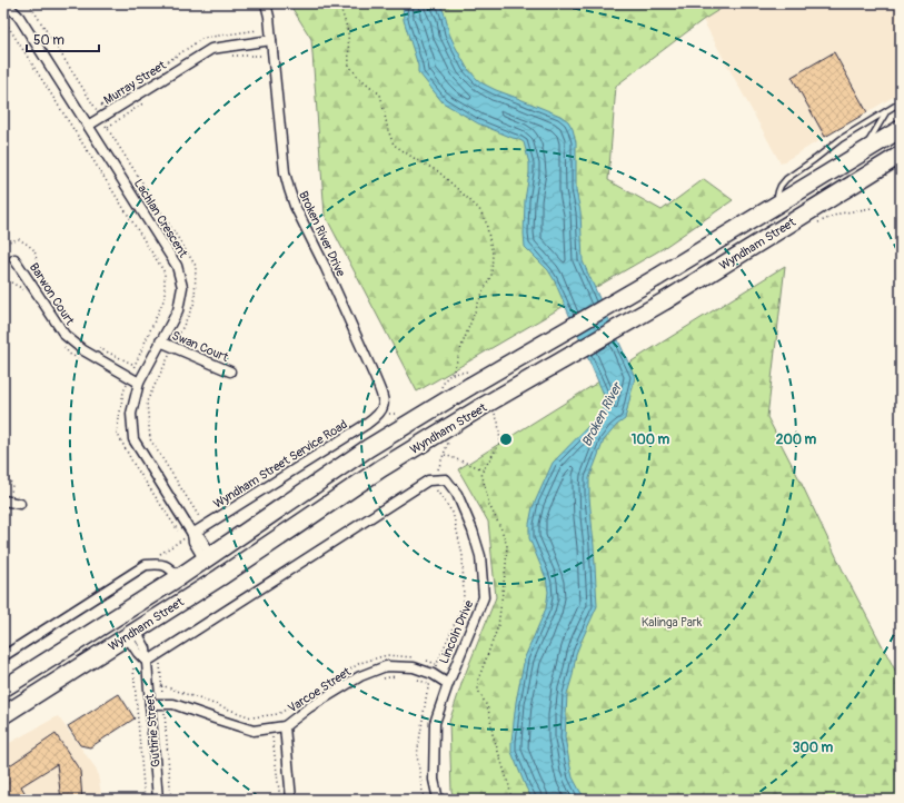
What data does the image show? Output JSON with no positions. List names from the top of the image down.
{
  "streets": {
    "highway": ["Wyndham Street"],
    "street": [
      "Murray Street",
      "Lachlan Crescent",
      "Broken River Drive",
      "Barwon Court",
      "Swan Court",
      "Wyndham Street Service Road",
      "Lincoln Drive",
      "Varcoe Street",
      "Guthrie Street"
    ]
  },
  "crossings": [
    ["Murray Street", "Lachlan Crescent"],
    ["Murray Street", "Broken River Drive"],
    ["Lachlan Crescent", "Wyndham Street"],
    ["Lachlan Crescent", "Barwon Court"],
    ["Lachlan Crescent", "Swan Court"],
    ["Lachlan Crescent", "Wyndham Street Service Road"],
    ["Broken River Drive", "Wyndham Street Service Road"],
    ["Lincoln Drive", "Varcoe Street"],
    ["Varcoe Street", "Guthrie Street"]
  ],
  "water": ["Broken River"],
  "parks": ["Kalinga Park"],
  "scale_bar": "50 m",
  "rings": ["100 m", "200 m", "300 m"]
}
